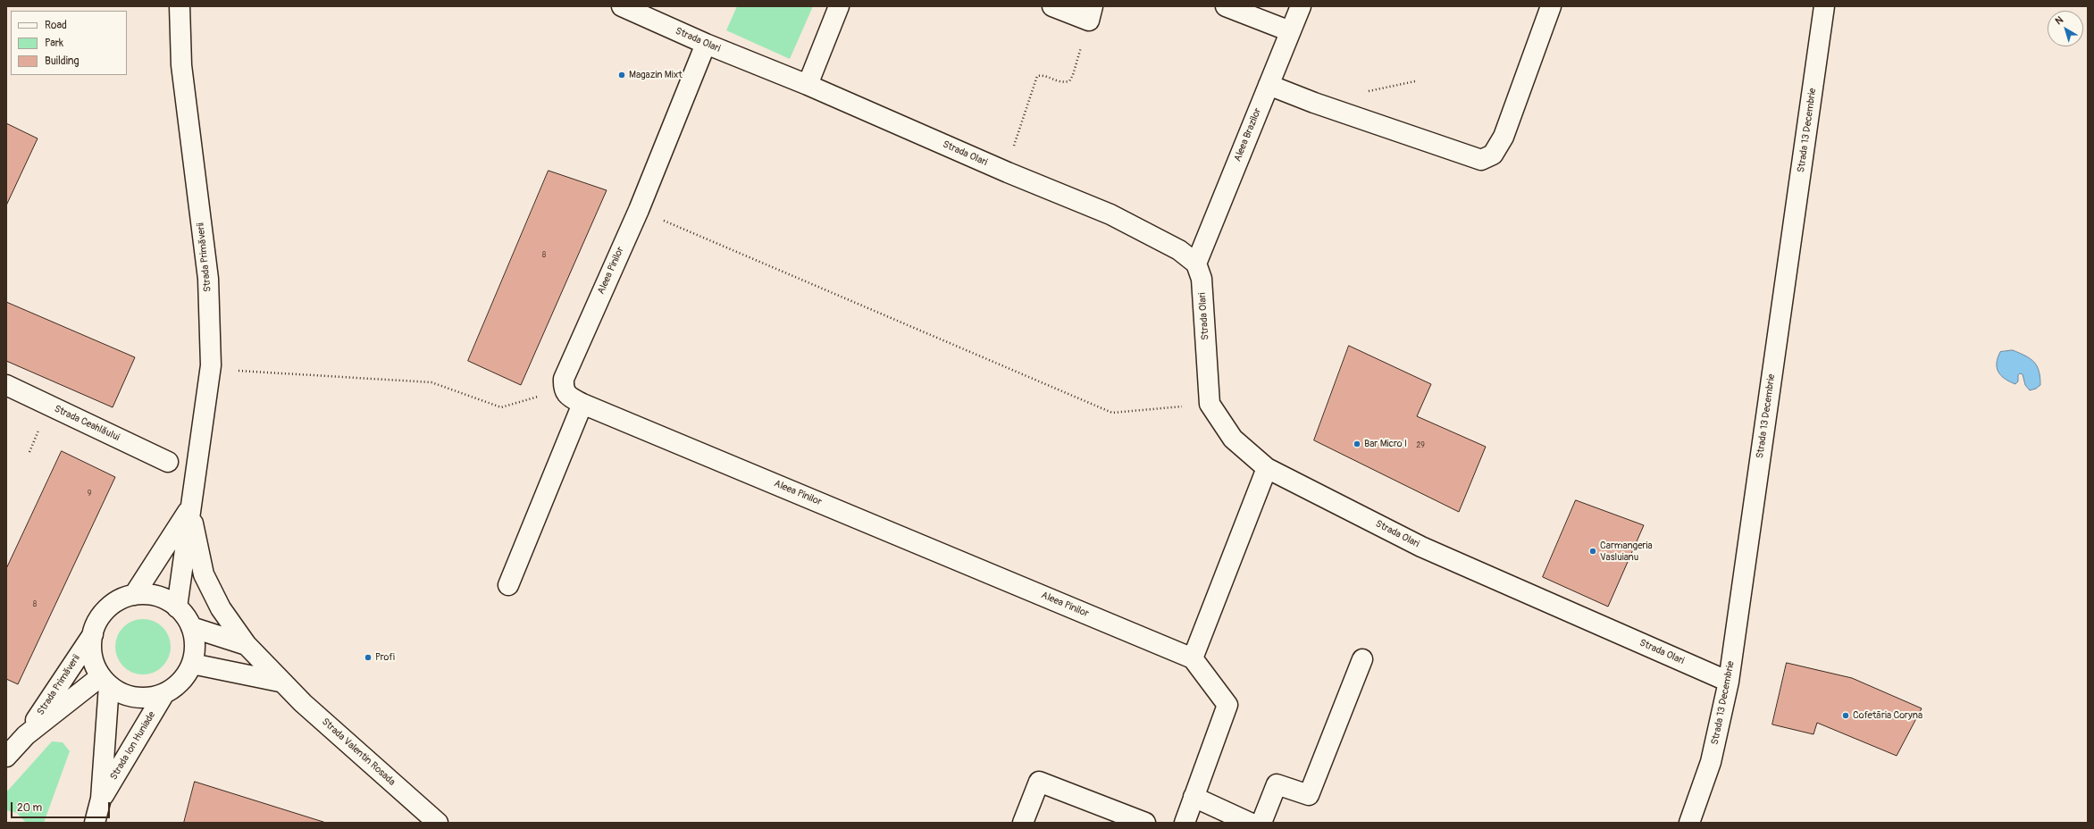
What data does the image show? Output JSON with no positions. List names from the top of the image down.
{
  "streets": {
    "street": [
      "Strada Olari",
      "Strada 13 Decembrie",
      "Aleea Brazilor",
      "Strada Primăverii",
      "Aleea Pinilor",
      "Strada Ceahlăului",
      "Strada Ion Huniade",
      "Strada Valentin Rosada"
    ]
  },
  "crossings": [
    ["Strada Olari", "Strada 13 Decembrie"],
    ["Strada Olari", "Aleea Brazilor"],
    ["Strada Olari", "Aleea Pinilor"],
    ["Strada Primăverii", "Strada Ion Huniade"],
    ["Strada Primăverii", "Strada Valentin Rosada"],
    ["Strada Ion Huniade", "Strada Valentin Rosada"]
  ],
  "places": [
    "Magazin Mixt",
    "Bar Micro I",
    "Carmangeria Vasluianu",
    "Profi",
    "Cofetăria Coryna"
  ],
  "house_numbers": [
    "8",
    "29",
    "9",
    "8"
  ],
  "legend": ["Road", "Park", "Building"],
  "scale_bar": "20 m",
  "north": "top left"
}
